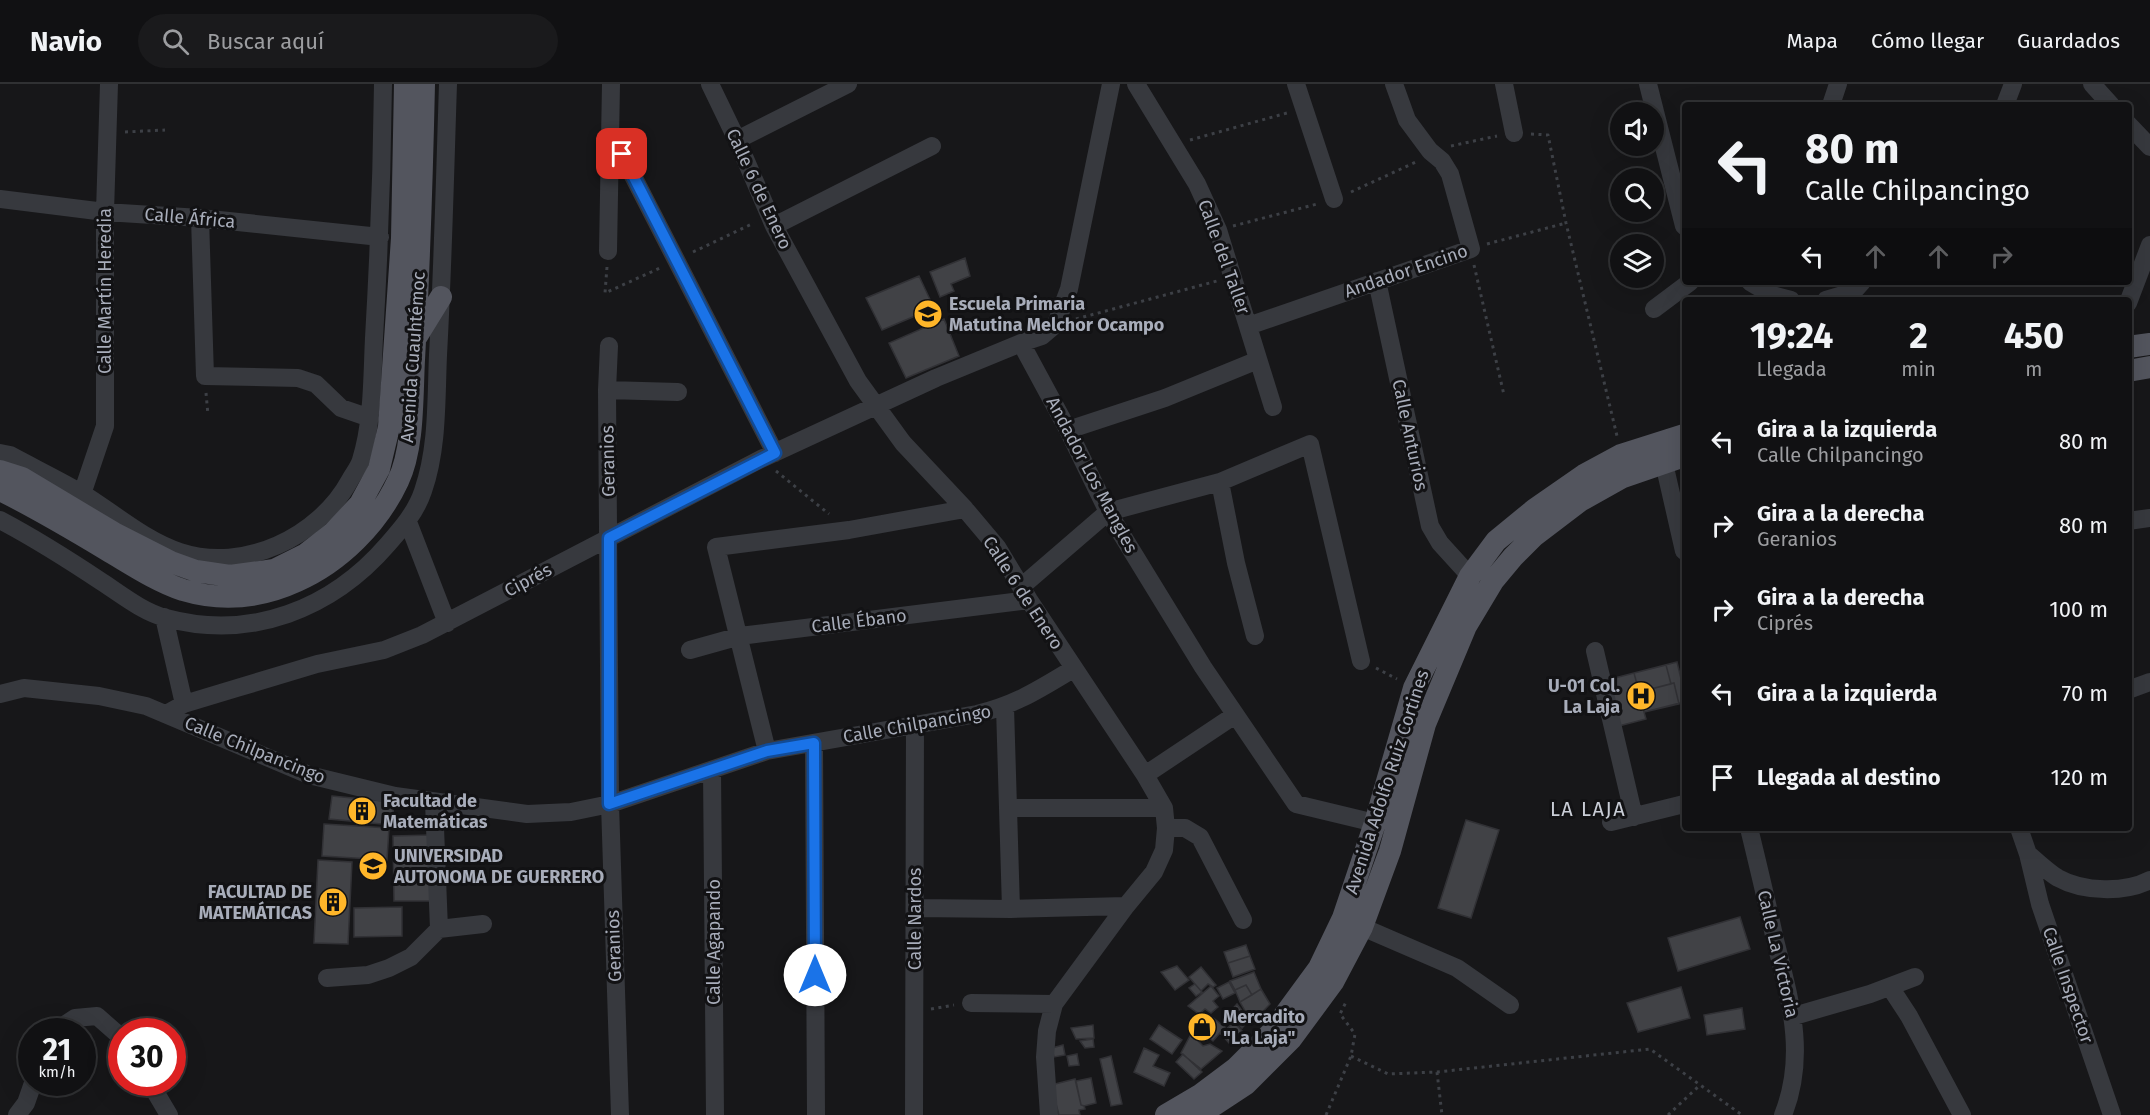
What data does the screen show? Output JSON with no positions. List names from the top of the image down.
{
  "streets": {
    "main road": ["Avenida Cuauhtémoc", "Avenida Adolfo Ruiz Cortines"],
    "street": [
      "Calle 6 de Enero",
      "Calle África",
      "Calle del Taller",
      "Andador Encino",
      "Calle Martín Heredia",
      "Calle Anturios",
      "Geranios",
      "Andador Los Mangles",
      "Ciprés",
      "Calle Ébano",
      "Calle Chilpancingo",
      "Calle Nardos",
      "Calle Agapando",
      "Calle La Victoria",
      "Calle Inspector"
    ]
  },
  "crossings": [
    ["Calle 6 de Enero", "Ciprés"],
    ["Calle 6 de Enero", "Calle Ébano"],
    ["Calle 6 de Enero", "Calle Chilpancingo"],
    ["Calle África", "Calle Martín Heredia"],
    ["Calle del Taller", "Andador Encino"],
    ["Andador Encino", "Calle Anturios"],
    ["Calle Anturios", "Avenida Adolfo Ruiz Cortines"],
    ["Geranios", "Ciprés"],
    ["Geranios", "Calle Chilpancingo"],
    ["Andador Los Mangles", "Ciprés"],
    ["Andador Los Mangles", "Avenida Adolfo Ruiz Cortines"],
    ["Ciprés", "Calle Chilpancingo"],
    ["Calle Chilpancingo", "Calle Nardos"],
    ["Calle Chilpancingo", "Calle Agapando"]
  ],
  "districts": ["LA LAJA"],
  "places": {
    "school or university": ["Escuela Primaria Matutina Melchor Ocampo", "UNIVERSIDAD AUTONOMA DE GUERRERO"],
    "hospital": ["U-01 Col. La Laja"],
    "building": ["Facultad de Matemáticas", "FACULTAD DE MATEMÁTICAS"],
    "shop": ["Mercadito \"La Laja\""]
  },
  "page": {
    "header": "Navio",
    "search": "Buscar aquí",
    "nav": ["Mapa", "Cómo llegar", "Guardados"],
    "turn": ["80 m", "Calle Chilpancingo"],
    "eta": [
      "19:24",
      "Llegada",
      "2",
      "min",
      "450",
      "m"
    ],
    "list": [
      {
        "name": "Gira a la izquierda",
        "note": "Calle Chilpancingo",
        "value": "80 m"
      },
      {
        "name": "Gira a la derecha",
        "note": "Geranios",
        "value": "80 m"
      },
      {
        "name": "Gira a la derecha",
        "note": "Ciprés",
        "value": "100 m"
      },
      {
        "name": "Gira a la izquierda",
        "value": "70 m"
      },
      {
        "name": "Llegada al destino",
        "value": "120 m"
      }
    ],
    "speed": "21 km/h",
    "limit": "30"
  }
}
